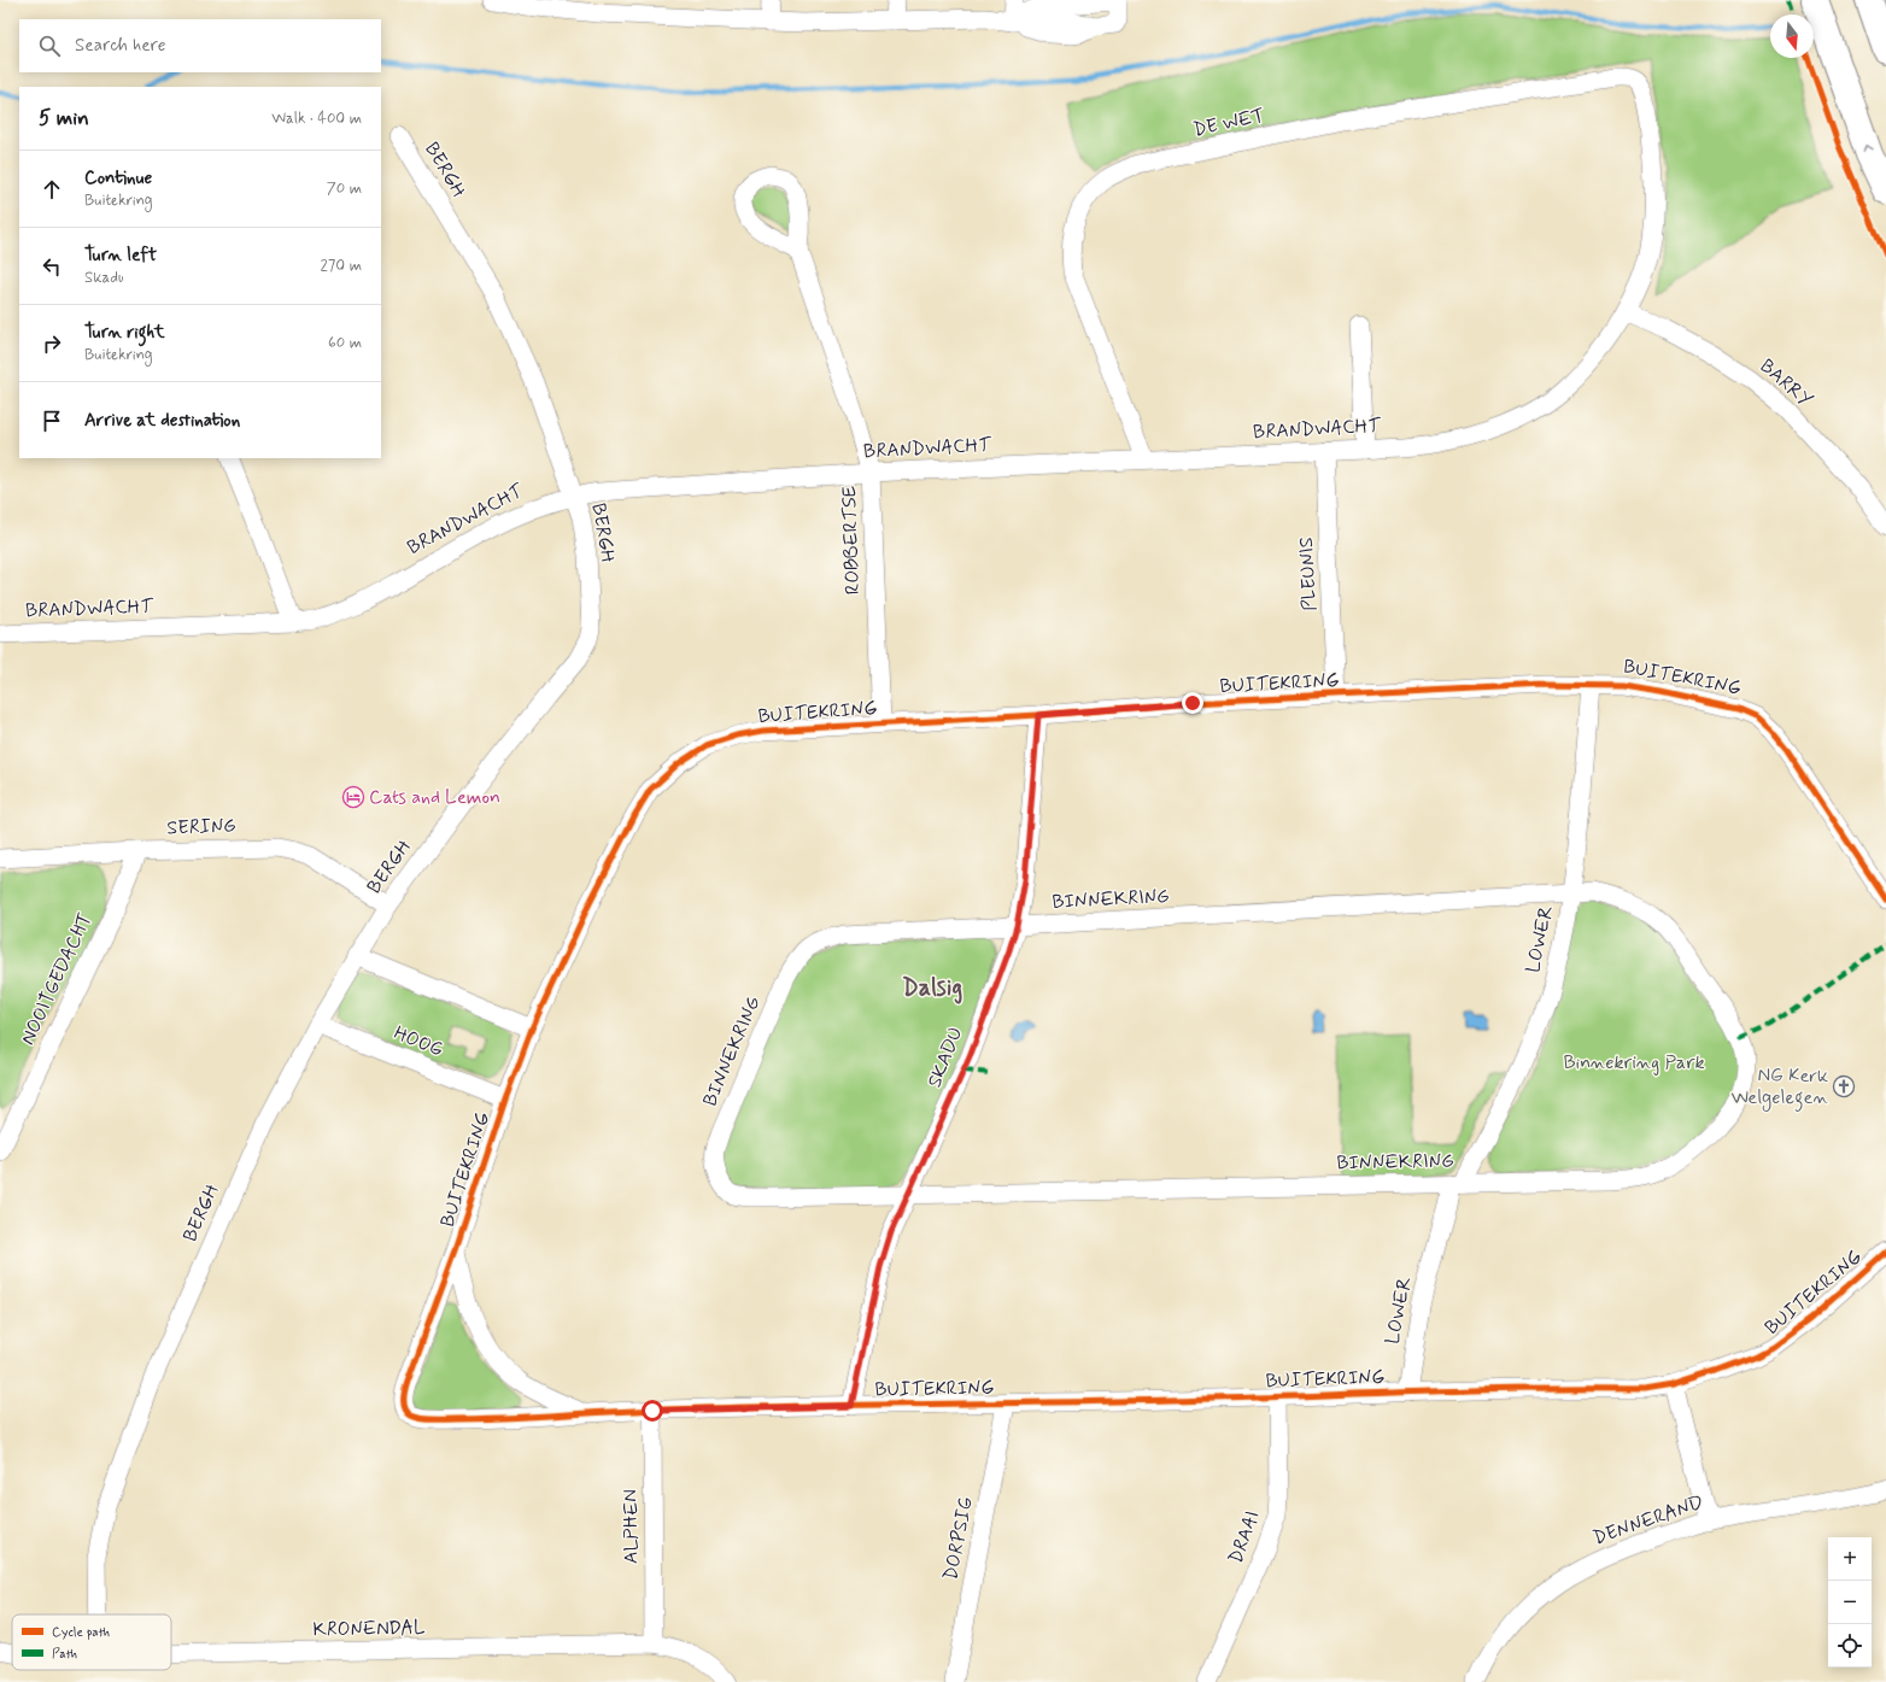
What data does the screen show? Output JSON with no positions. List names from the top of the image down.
{
  "streets": {
    "street": [
      "DE WET",
      "BERGH",
      "BARRY",
      "BRANDWACHT",
      "ROBBERTSE",
      "PLEUNIS",
      "BUITEKRING",
      "SERING",
      "BINNEKRING",
      "LOWER",
      "NOOITGEDACHT",
      "HOOG",
      "SKADU",
      "DENNERAND",
      "ALPHEN",
      "DRAAI",
      "DORPSIG",
      "KRONENDAL"
    ]
  },
  "crossings": [
    ["DE WET", "BRANDWACHT"],
    ["BERGH", "BRANDWACHT"],
    ["BERGH", "SERING"],
    ["BERGH", "HOOG"],
    ["BARRY", "BRANDWACHT"],
    ["BRANDWACHT", "ROBBERTSE"],
    ["BRANDWACHT", "PLEUNIS"],
    ["ROBBERTSE", "BUITEKRING"],
    ["PLEUNIS", "BUITEKRING"],
    ["BUITEKRING", "LOWER"],
    ["BUITEKRING", "HOOG"],
    ["BUITEKRING", "SKADU"],
    ["BUITEKRING", "ALPHEN"],
    ["BUITEKRING", "DRAAI"],
    ["BUITEKRING", "DORPSIG"],
    ["SERING", "NOOITGEDACHT"],
    ["BINNEKRING", "LOWER"],
    ["BINNEKRING", "SKADU"],
    ["ALPHEN", "KRONENDAL"]
  ],
  "districts": ["Dalsig"],
  "parks": ["Binnekring Park"],
  "places": {
    "hotel": ["Cats and Lemon"],
    "church": ["NG Kerk Welgelegen"]
  },
  "legend": ["Cycle path", "Path"],
  "north": "bottom",
  "page": {
    "search": "Search here",
    "heading": ["5 min", "Walk · 400 m"],
    "list": [
      ["Continue", "Buitekring", "70 m"],
      ["Turn left", "Skadu", "270 m"],
      ["Turn right", "Buitekring", "60 m"],
      "Arrive at destination"
    ],
    "map_buttons": ["+", "−"]
  }
}
